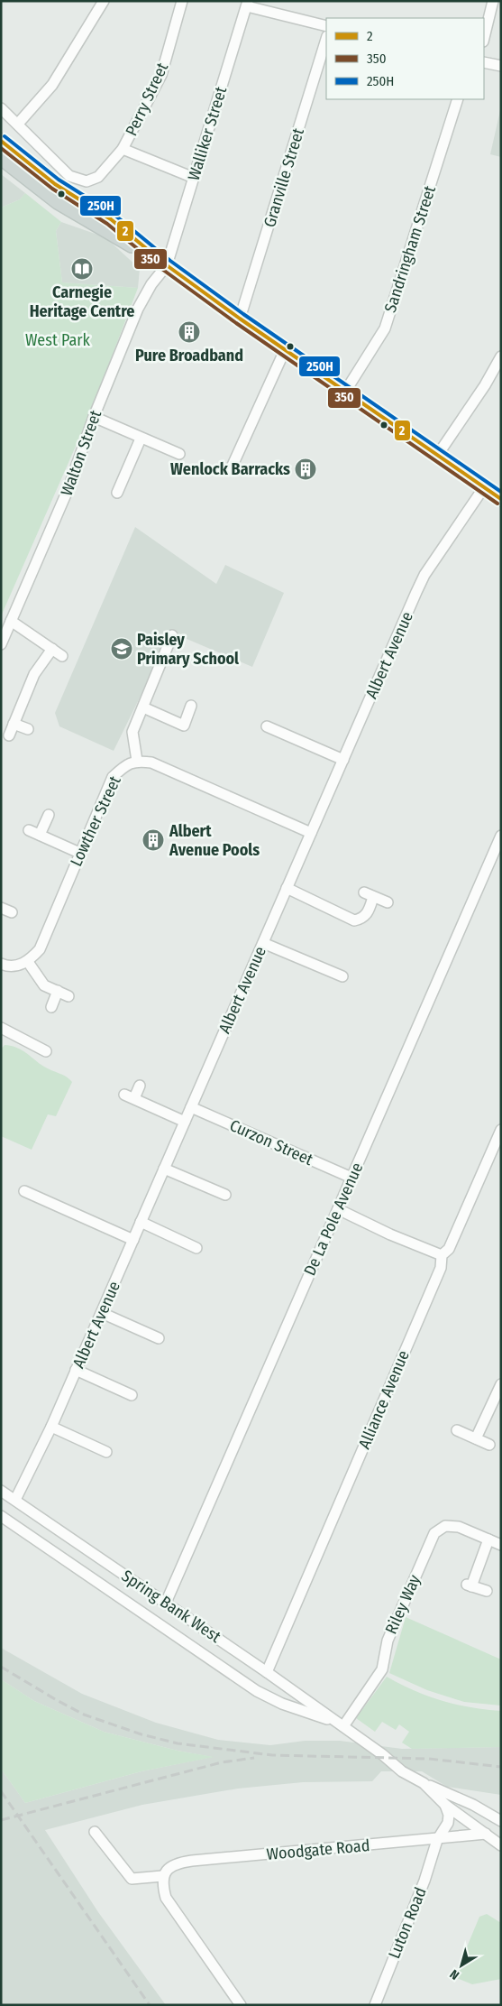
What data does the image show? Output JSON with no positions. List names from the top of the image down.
{
  "streets": {
    "street": [
      "Perry Street",
      "Walliker Street",
      "Granville Street",
      "Sandringham Street",
      "Walton Street",
      "Albert Avenue",
      "Lowther Street",
      "Curzon Street",
      "De La Pole Avenue",
      "Alliance Avenue",
      "Riley Way",
      "Spring Bank West",
      "Woodgate Road",
      "Luton Road"
    ]
  },
  "crossings": [
    ["Walliker Street", "Walton Street"],
    ["Albert Avenue", "Curzon Street"],
    ["Albert Avenue", "Spring Bank West"],
    ["Curzon Street", "De La Pole Avenue"],
    ["De La Pole Avenue", "Spring Bank West"],
    ["Alliance Avenue", "Spring Bank West"],
    ["Riley Way", "Spring Bank West"],
    ["Spring Bank West", "Woodgate Road"],
    ["Spring Bank West", "Luton Road"],
    ["Woodgate Road", "Luton Road"]
  ],
  "parks": ["West Park"],
  "places": {
    "library": ["Carnegie Heritage Centre"],
    "building": ["Pure Broadband", "Wenlock Barracks", "Albert Avenue Pools"],
    "school or university": ["Paisley Primary School"]
  },
  "lines": ["transit line 250H", "transit line 2", "transit line 350"],
  "legend": ["2", "350", "250H"],
  "north": "bottom left"
}
